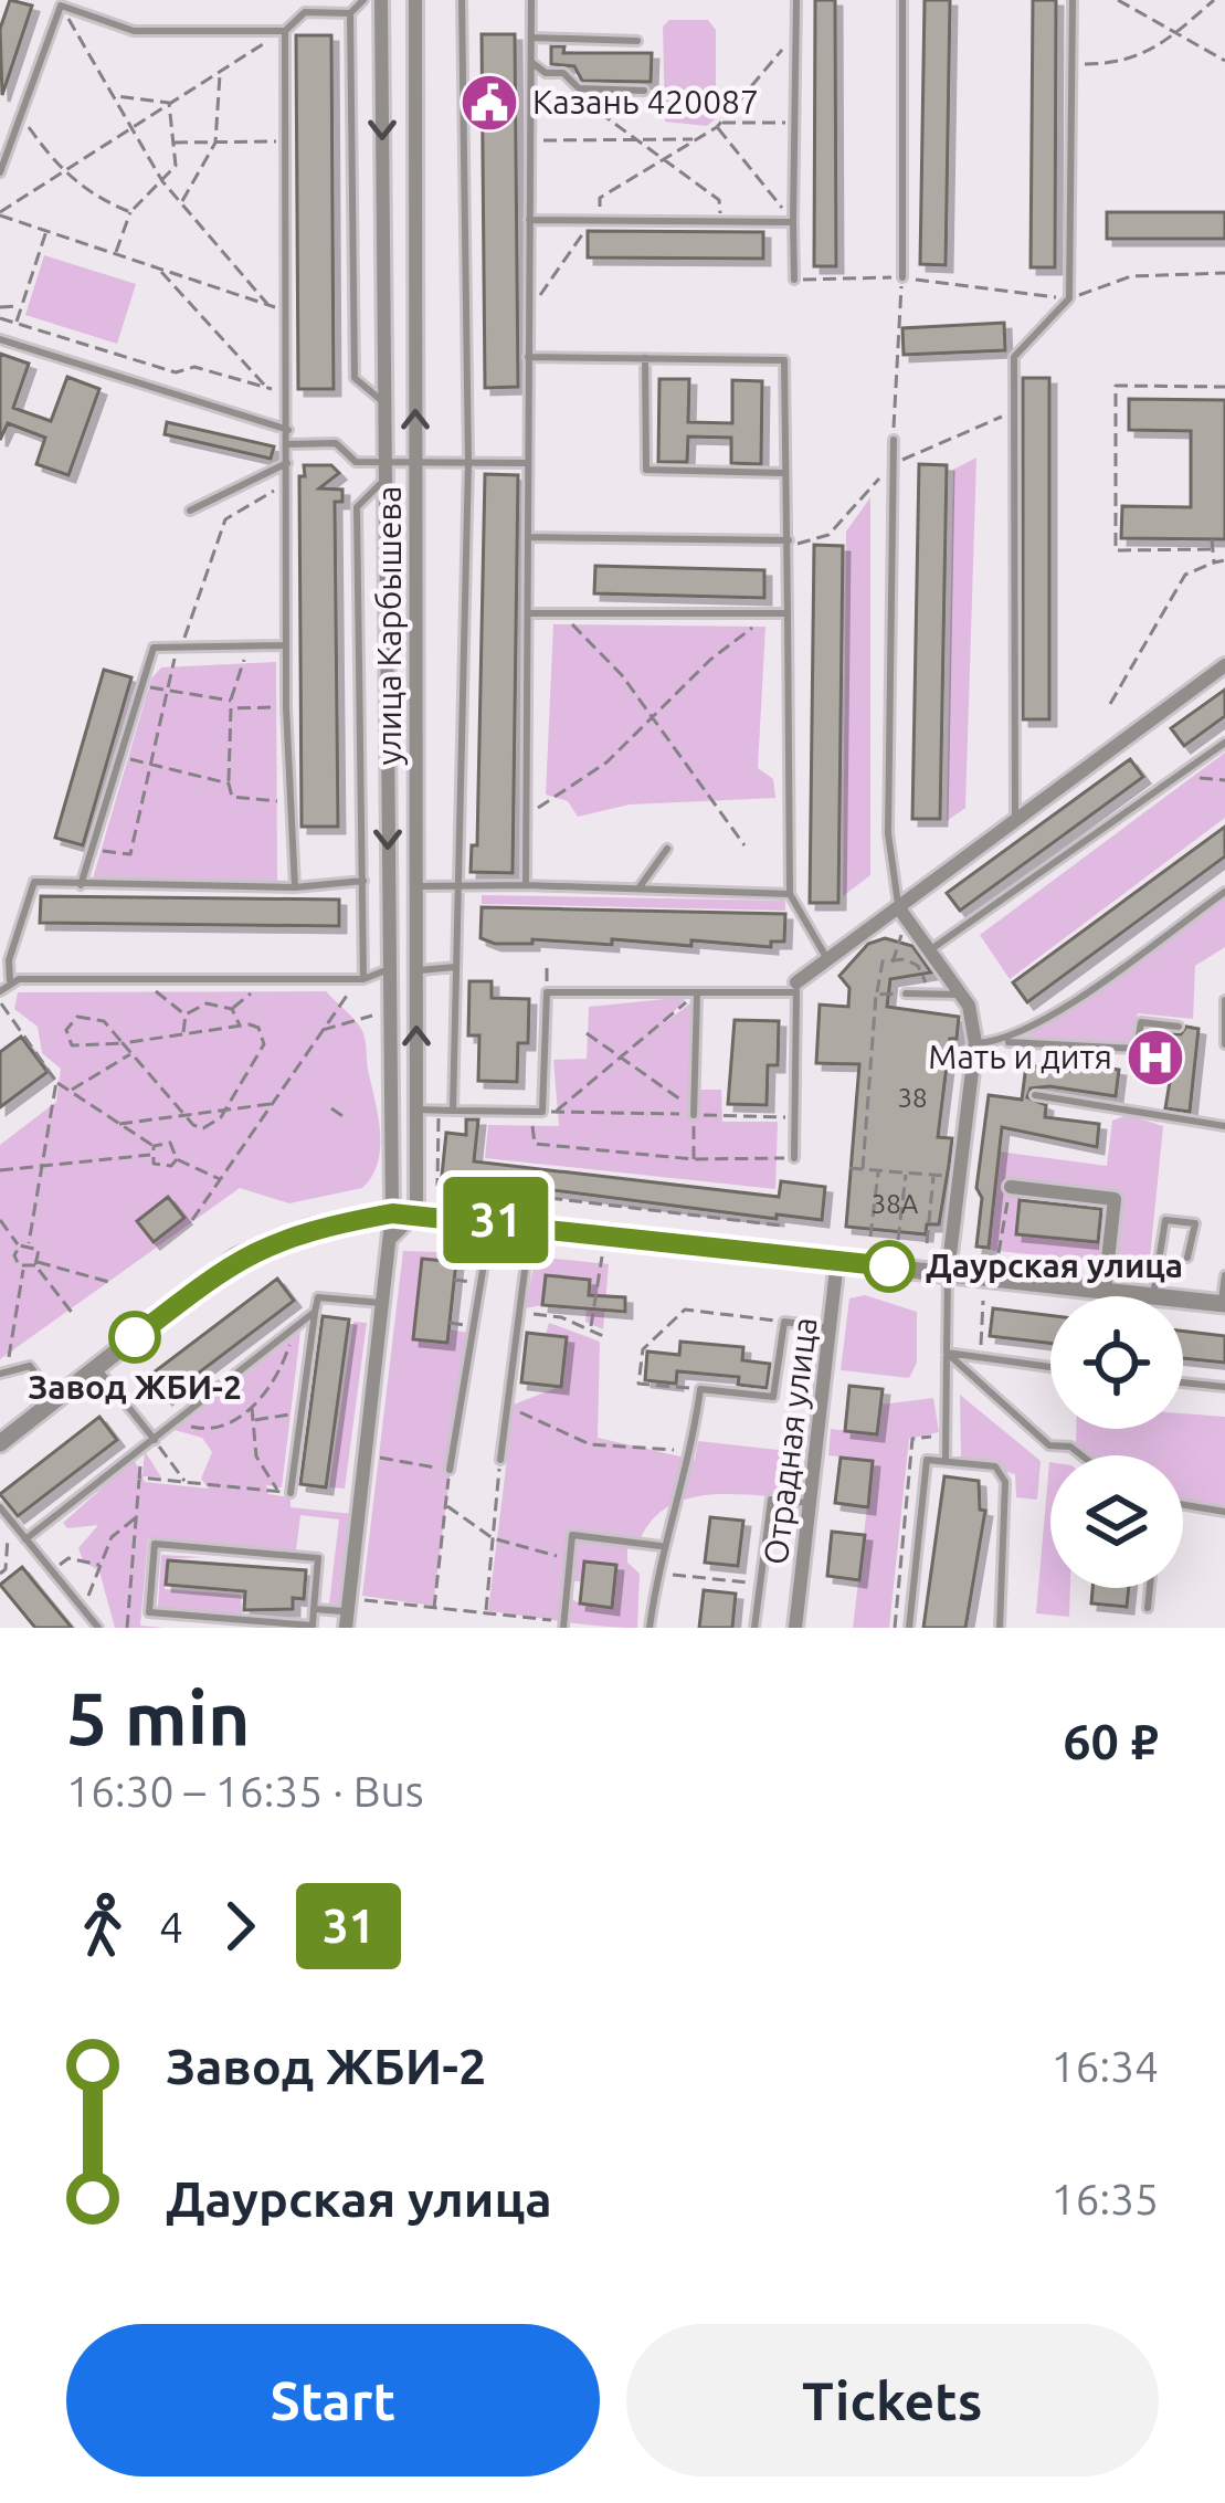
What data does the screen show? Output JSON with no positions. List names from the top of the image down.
{
  "streets": {
    "street": ["улица Карбышева", "Отрадная улица"]
  },
  "places": {
    "public building": ["Казань 420087"],
    "hospital": ["Мать и дитя"],
    "other": ["Даурская улица", "Завод ЖБИ-2"]
  },
  "lines": ["bus line 31"],
  "house_numbers": ["38", "38А"],
  "page": {
    "on_map": "31",
    "heading": ["5 min", "16:30 – 16:35 · Bus", "60 ₽"],
    "legs": ["4", "31"],
    "list": [
      {
        "name": "Завод ЖБИ-2",
        "value": "16:34"
      },
      {
        "name": "Даурская улица",
        "value": "16:35"
      }
    ],
    "buttons": ["Start", "Tickets"]
  }
}
